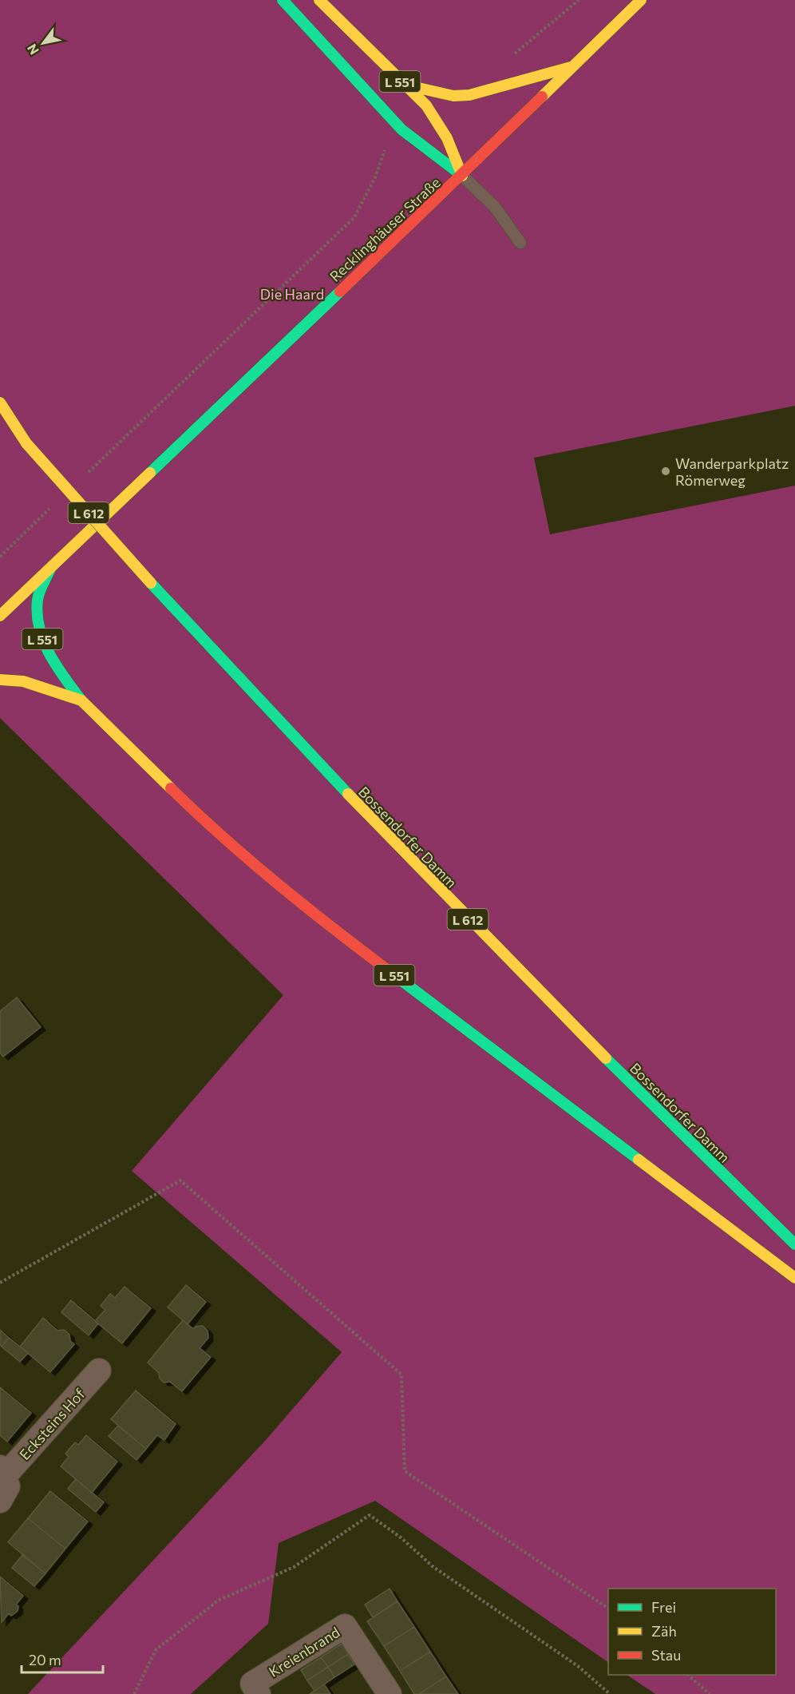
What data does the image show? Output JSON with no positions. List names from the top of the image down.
{
  "streets": {
    "main road": [
      "L 551",
      "Recklinghäuser Straße",
      "L 612",
      "Bossendorfer Damm"
    ],
    "street": ["Ecksteins Hof", "Kreienbrand"]
  },
  "crossings": [
    ["L 551", "Recklinghäuser Straße"],
    ["L 612", "Bossendorfer Damm"]
  ],
  "parks": ["Die Haard"],
  "places": ["Wanderparkplatz Römerweg"],
  "legend": ["Frei", "Zäh", "Stau"],
  "scale_bar": "20 m",
  "north": "bottom left"
}
